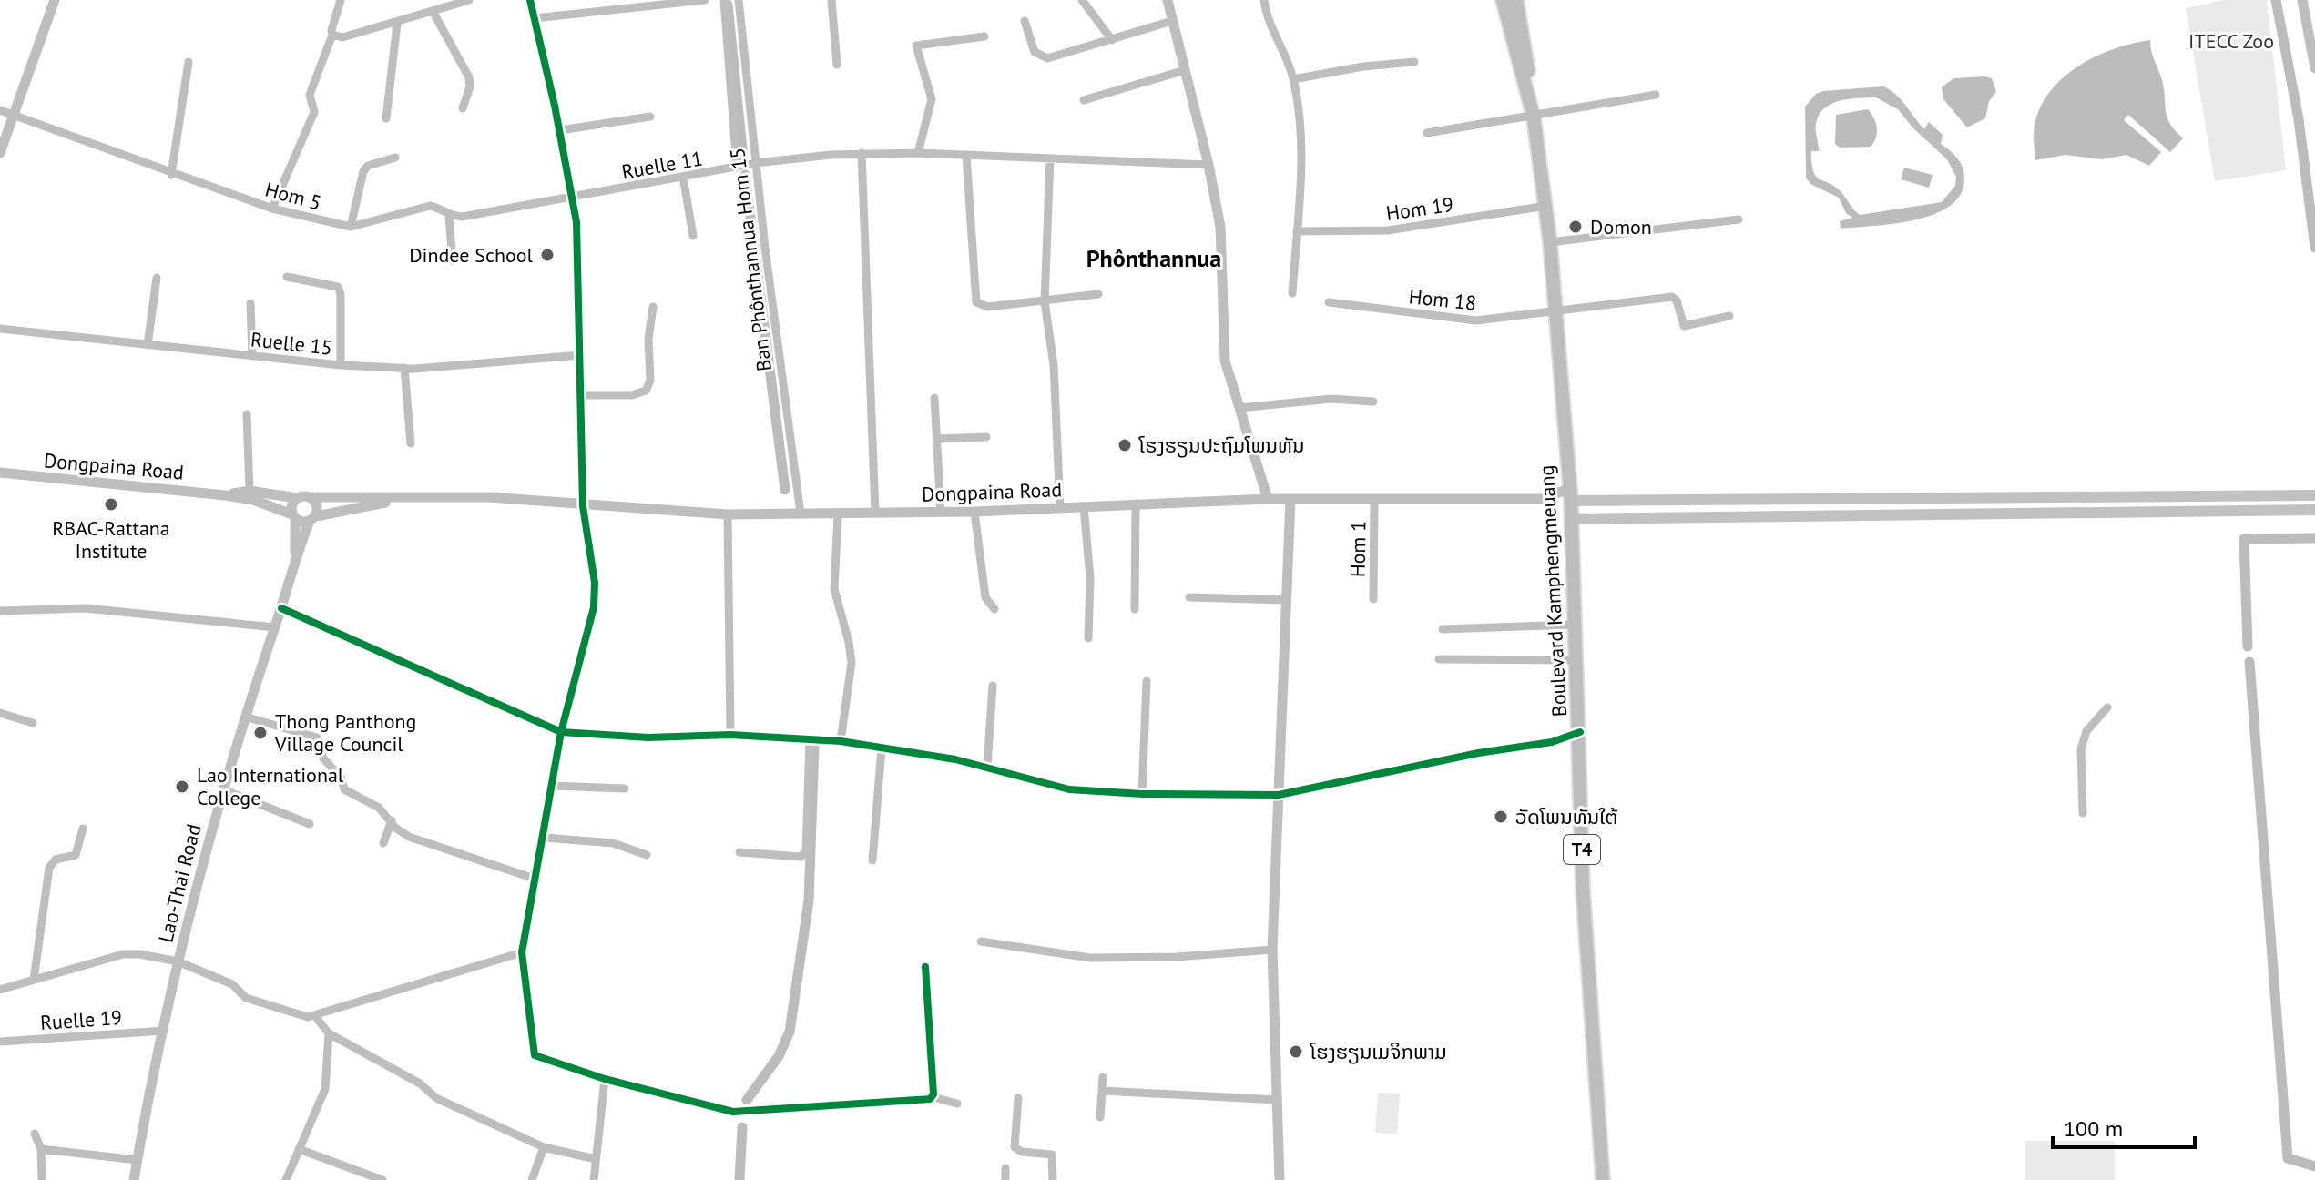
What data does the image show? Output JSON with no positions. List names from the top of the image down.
{
  "streets": {
    "main road": ["Boulevard Kamphengmeuang", "T4"],
    "street": [
      "Ruelle 11",
      "Hom 5",
      "Hom 19",
      "Ban Phônthannua Hom 15",
      "Hom 18",
      "Ruelle 15",
      "Dongpaina Road",
      "Hom 1",
      "Lao-Thai Road",
      "Ruelle 19"
    ]
  },
  "crossings": [
    ["Ruelle 11", "Hom 5"],
    ["Ruelle 11", "Ban Phônthannua Hom 15"],
    ["Hom 19", "Boulevard Kamphengmeuang"],
    ["Ban Phônthannua Hom 15", "Dongpaina Road"],
    ["Hom 18", "Boulevard Kamphengmeuang"],
    ["Dongpaina Road", "Hom 1"],
    ["Dongpaina Road", "Boulevard Kamphengmeuang"],
    ["Dongpaina Road", "Lao-Thai Road"],
    ["Lao-Thai Road", "Ruelle 19"]
  ],
  "districts": ["Phônthannua"],
  "parks": ["ITECC Zoo"],
  "places": [
    "Domon",
    "Dindee School",
    "ໂຮງຮຽນປະຖົມໂພນທັນ",
    "RBAC-Rattana Institute",
    "Thong Panthong Village Council",
    "Lao International College",
    "ວັດໂພນທັນໃຕ້",
    "ໂຮງຮຽນເມຈິກພາມ"
  ],
  "scale_bar": "100 m"
}
